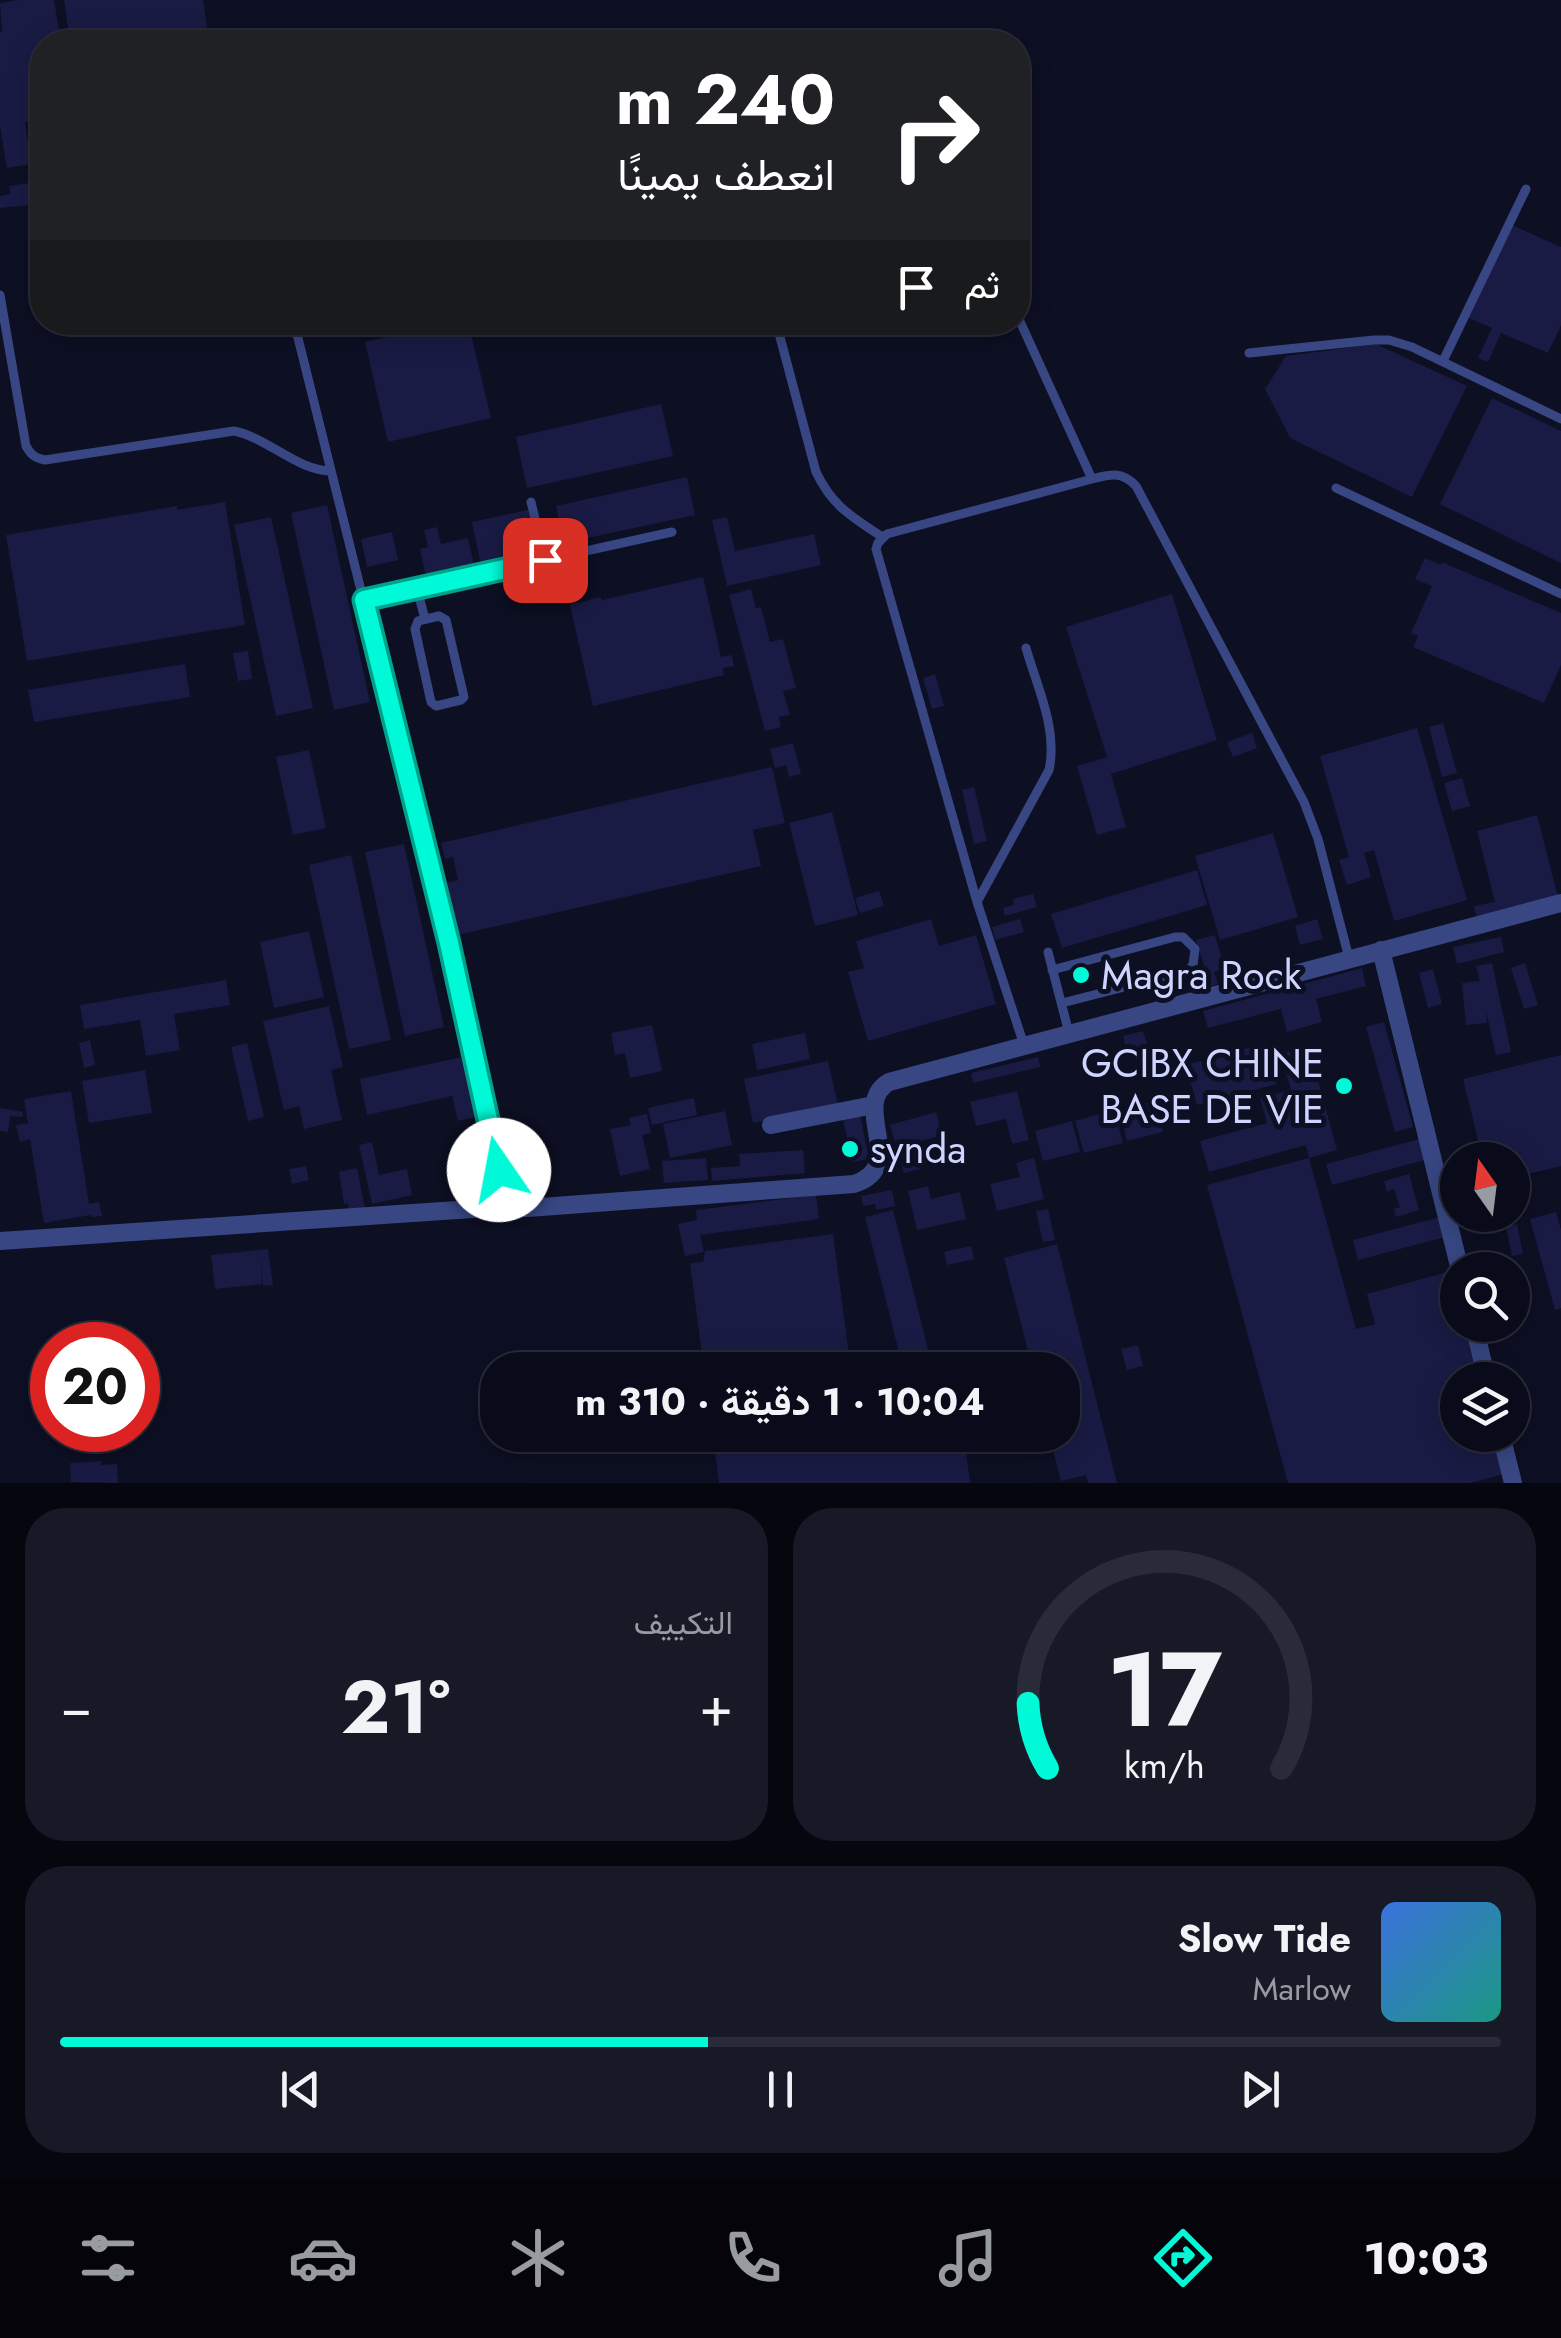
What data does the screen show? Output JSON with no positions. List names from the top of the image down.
{
  "places": ["Magra Rock", "GCIBX CHINE BASE DE VIE", "synda"],
  "north": "top",
  "page": {
    "turn": ["240 m", "انعطف يمينًا"],
    "then": "ثم",
    "limit": "20",
    "trip": "10:04 · 1 دقيقة · 310 m",
    "tile": "التكييف",
    "heat": ["−", "21°", "+"],
    "song": ["Slow Tide", "Marlow"],
    "tabs": "10:03",
    "gauge": ["17", "km/h"]
  }
}
